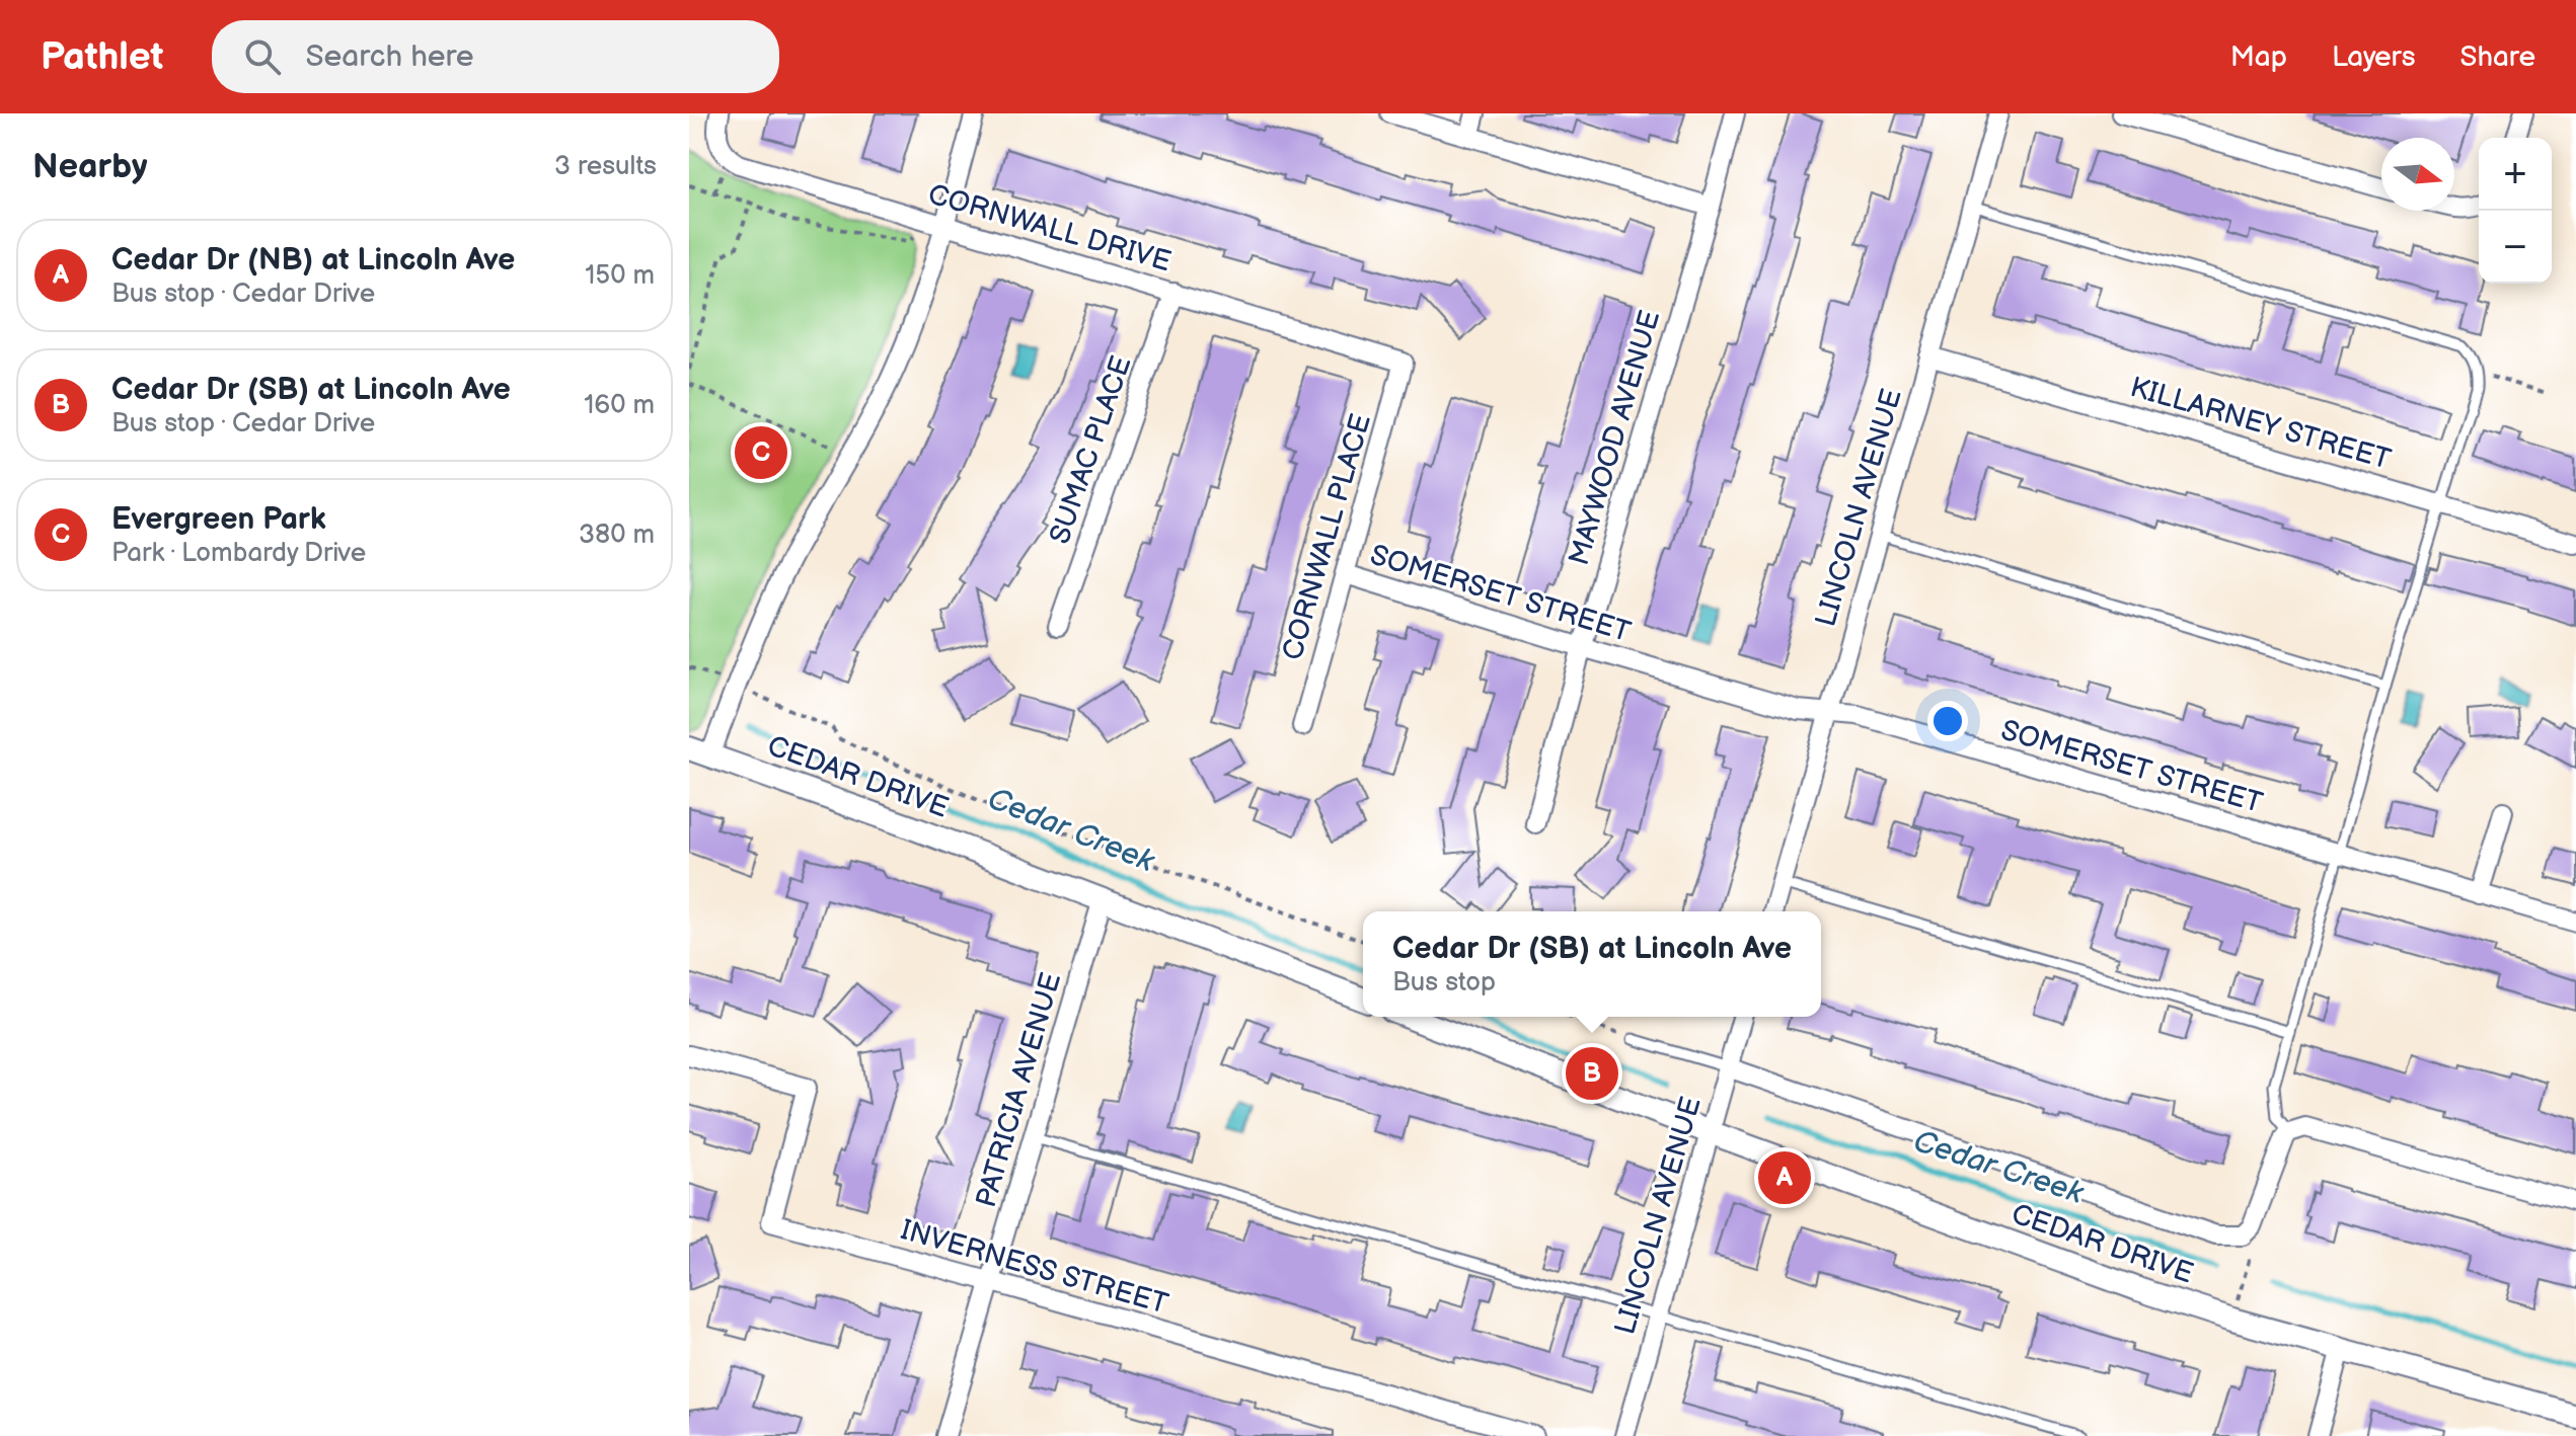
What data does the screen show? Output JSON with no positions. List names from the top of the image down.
{
  "streets": {
    "street": [
      "CORNWALL DRIVE",
      "KILLARNEY STREET",
      "MAYWOOD AVENUE",
      "SUMAC PLACE",
      "LINCOLN AVENUE",
      "CORNWALL PLACE",
      "SOMERSET STREET",
      "CEDAR DRIVE",
      "PATRICIA AVENUE",
      "INVERNESS STREET"
    ]
  },
  "crossings": [
    ["CORNWALL DRIVE", "SUMAC PLACE"],
    ["CORNWALL DRIVE", "CORNWALL PLACE"],
    ["KILLARNEY STREET", "LINCOLN AVENUE"],
    ["MAYWOOD AVENUE", "SOMERSET STREET"],
    ["LINCOLN AVENUE", "SOMERSET STREET"],
    ["LINCOLN AVENUE", "CEDAR DRIVE"],
    ["CORNWALL PLACE", "SOMERSET STREET"],
    ["CEDAR DRIVE", "PATRICIA AVENUE"],
    ["PATRICIA AVENUE", "INVERNESS STREET"]
  ],
  "water": ["Cedar Creek"],
  "north": "right",
  "page": {
    "header": "Pathlet",
    "search": "Search here",
    "nav": ["Map", "Layers", "Share"],
    "heading": ["Nearby", "3 results"],
    "map_buttons": ["+", "−"],
    "list": [
      {
        "mark": "A",
        "name": "Cedar Dr (NB) at Lincoln Ave",
        "note": "Bus stop · Cedar Drive",
        "value": "150 m"
      },
      {
        "mark": "B",
        "name": "Cedar Dr (SB) at Lincoln Ave",
        "note": "Bus stop · Cedar Drive",
        "value": "160 m"
      },
      {
        "mark": "C",
        "name": "Evergreen Park",
        "note": "Park · Lombardy Drive",
        "value": "380 m"
      }
    ],
    "pins": ["C", "B", "A"],
    "popup": ["Cedar Dr (SB) at Lincoln Ave", "Bus stop"]
  }
}
